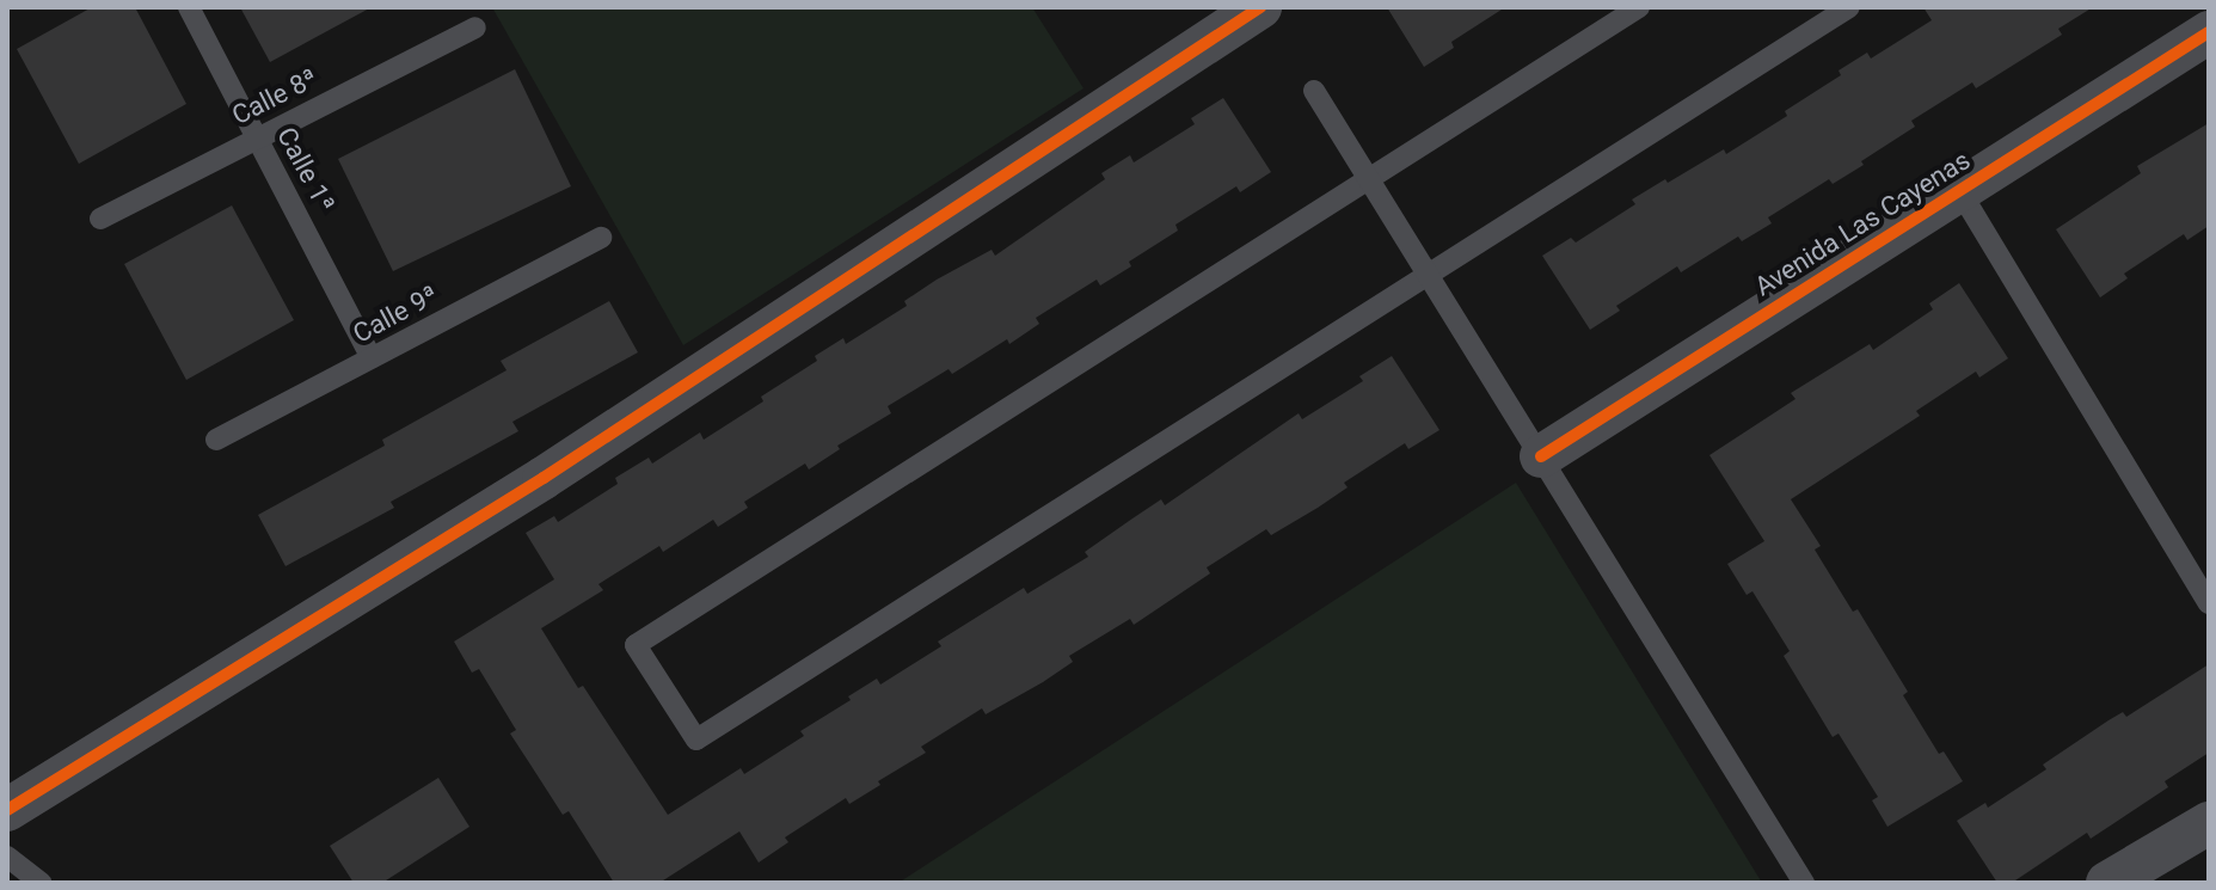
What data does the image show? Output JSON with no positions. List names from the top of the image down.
{
  "streets": {
    "street": ["Avenida Las Cayenas"],
    "lane": ["Calle 8ª", "Calle 1ª", "Calle 9ª"]
  },
  "crossings": [
    ["Calle 8ª", "Calle 1ª"],
    ["Calle 1ª", "Calle 9ª"]
  ]
}
